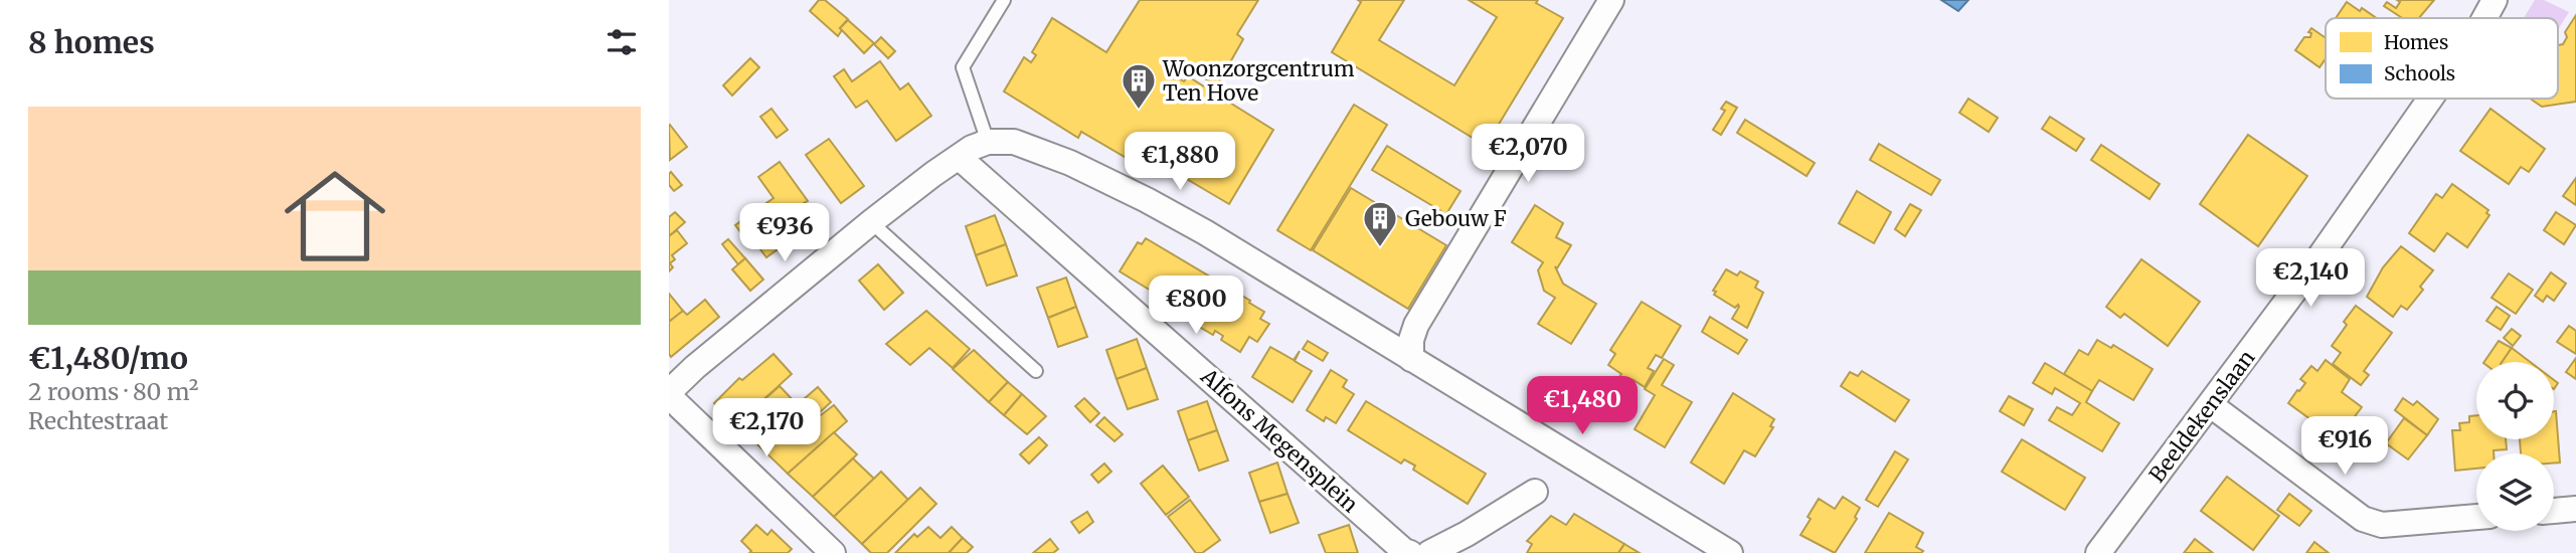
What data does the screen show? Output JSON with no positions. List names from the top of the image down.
{
  "streets": {
    "street": ["Beeldekenslaan", "Alfons Megensplein"]
  },
  "places": {
    "building": ["Woonzorgcentrum Ten Hove", "Gebouw F"]
  },
  "legend": ["Homes", "Schools"],
  "page": {
    "heading": "8 homes",
    "list": [
      {
        "name": "€1,480/mo",
        "note": "2 rooms · 80 m² · Rechtestraat"
      }
    ],
    "price": [
      "€2,070",
      "€1,880",
      "€936",
      "€2,140",
      "€800",
      "€1,480",
      "€2,170",
      "€916"
    ]
  }
}
